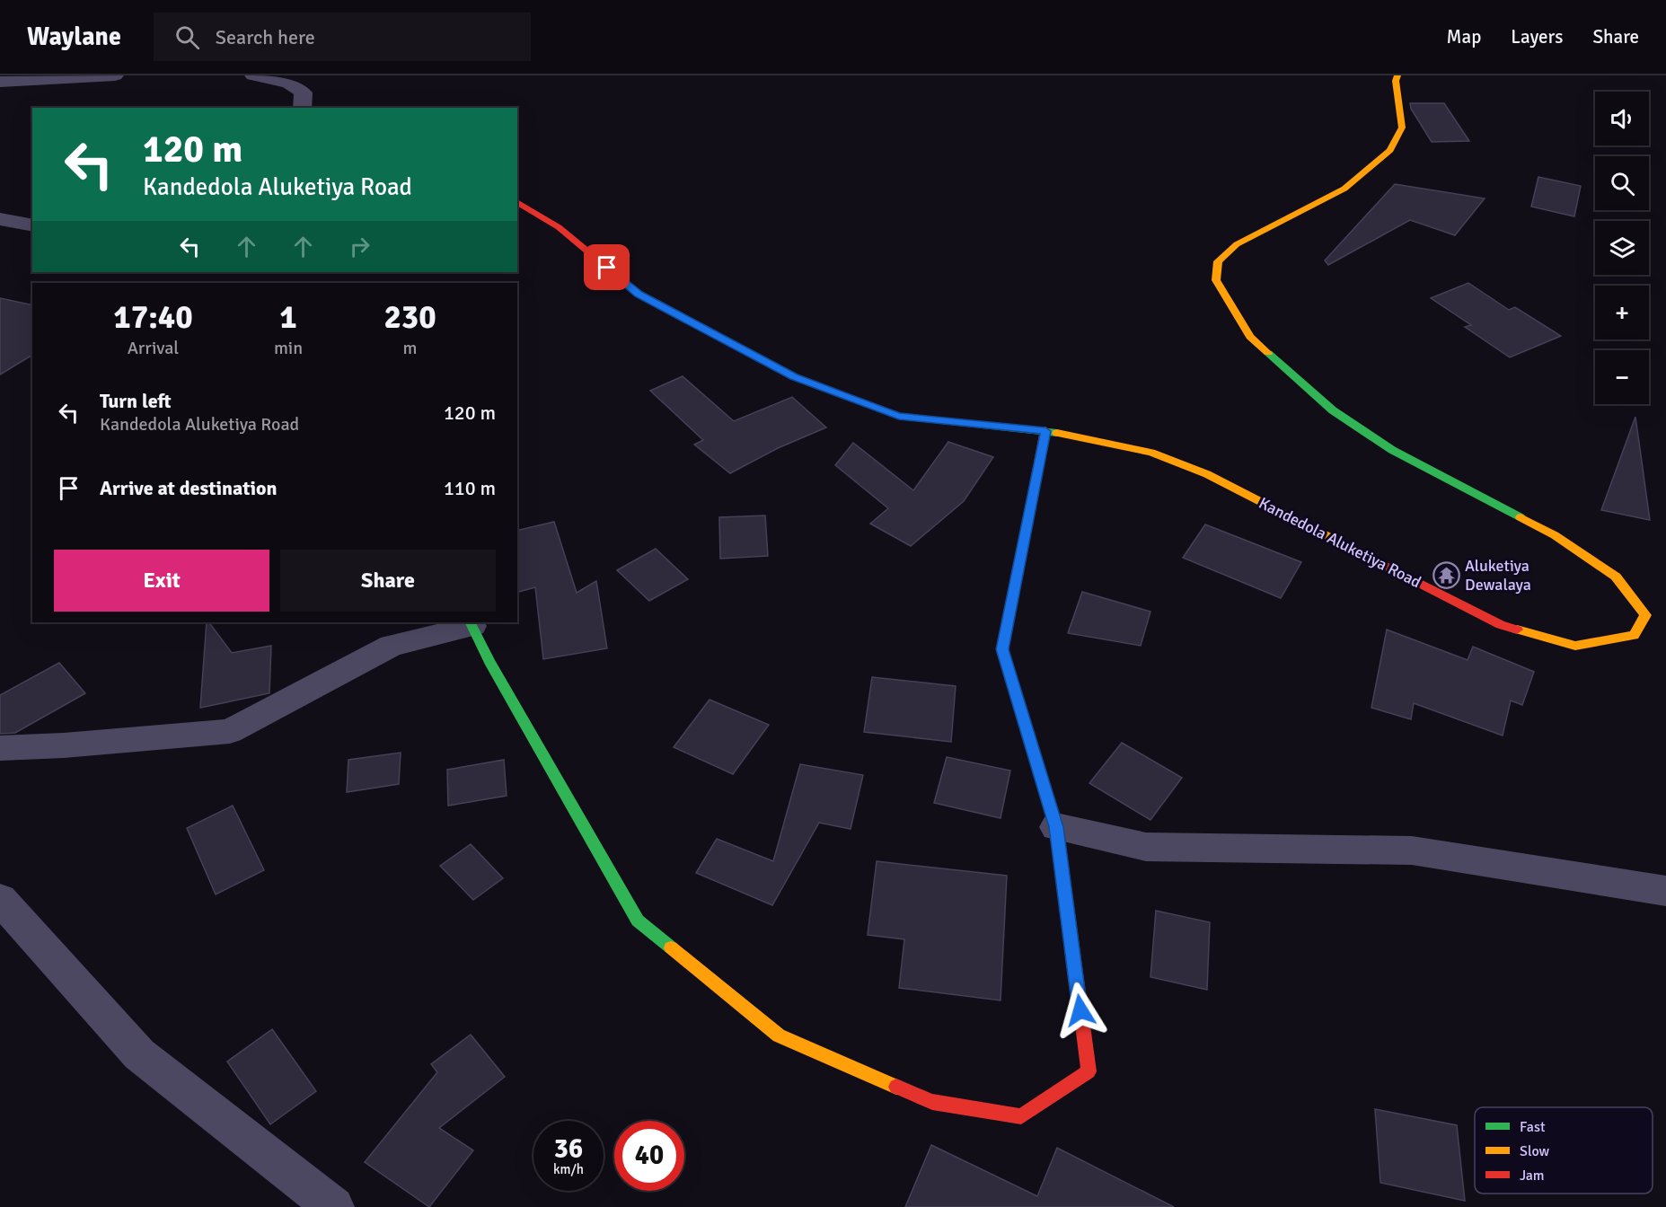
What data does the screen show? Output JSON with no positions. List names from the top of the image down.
{
  "streets": {
    "street": ["Kandedola Aluketiya Road"]
  },
  "places": {
    "temple": ["Aluketiya Dewalaya"]
  },
  "legend": ["Fast", "Slow", "Jam"],
  "page": {
    "header": "Waylane",
    "search": "Search here",
    "nav": ["Map", "Layers", "Share"],
    "map_buttons": ["+", "−"],
    "turn": ["120 m", "Kandedola Aluketiya Road"],
    "eta": [
      "17:40",
      "Arrival",
      "1",
      "min",
      "230",
      "m"
    ],
    "list": [
      {
        "name": "Turn left",
        "note": "Kandedola Aluketiya Road",
        "value": "120 m"
      },
      {
        "name": "Arrive at destination",
        "value": "110 m"
      }
    ],
    "buttons": ["Exit", "Share"],
    "speed": "36 km/h",
    "limit": "40"
  }
}
